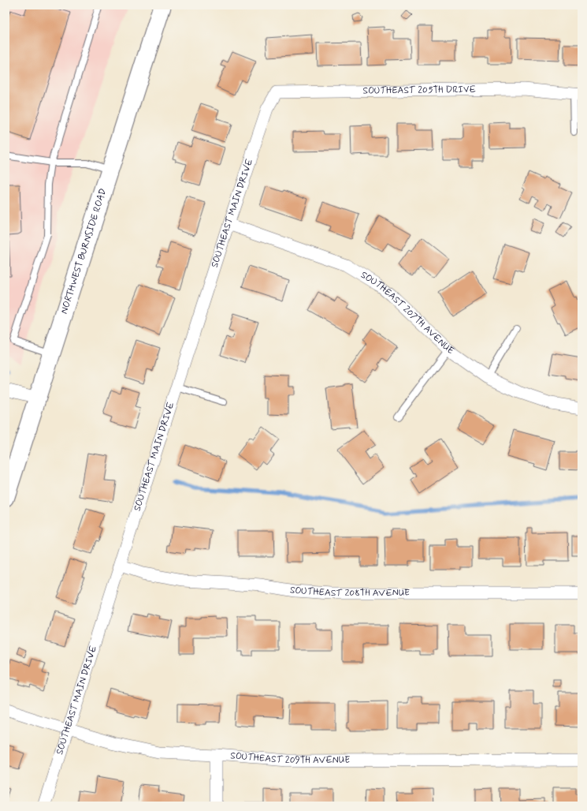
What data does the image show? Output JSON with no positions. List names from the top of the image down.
{
  "streets": {
    "main road": ["NORTHWEST BURNSIDE ROAD"],
    "street": [
      "SOUTHEAST 205TH DRIVE",
      "SOUTHEAST MAIN DRIVE",
      "SOUTHEAST 207TH AVENUE",
      "SOUTHEAST 208TH AVENUE",
      "SOUTHEAST 209TH AVENUE"
    ]
  },
  "crossings": [
    ["SOUTHEAST 205TH DRIVE", "SOUTHEAST MAIN DRIVE"],
    ["SOUTHEAST MAIN DRIVE", "SOUTHEAST 207TH AVENUE"],
    ["SOUTHEAST MAIN DRIVE", "SOUTHEAST 208TH AVENUE"],
    ["SOUTHEAST MAIN DRIVE", "SOUTHEAST 209TH AVENUE"]
  ]
}
